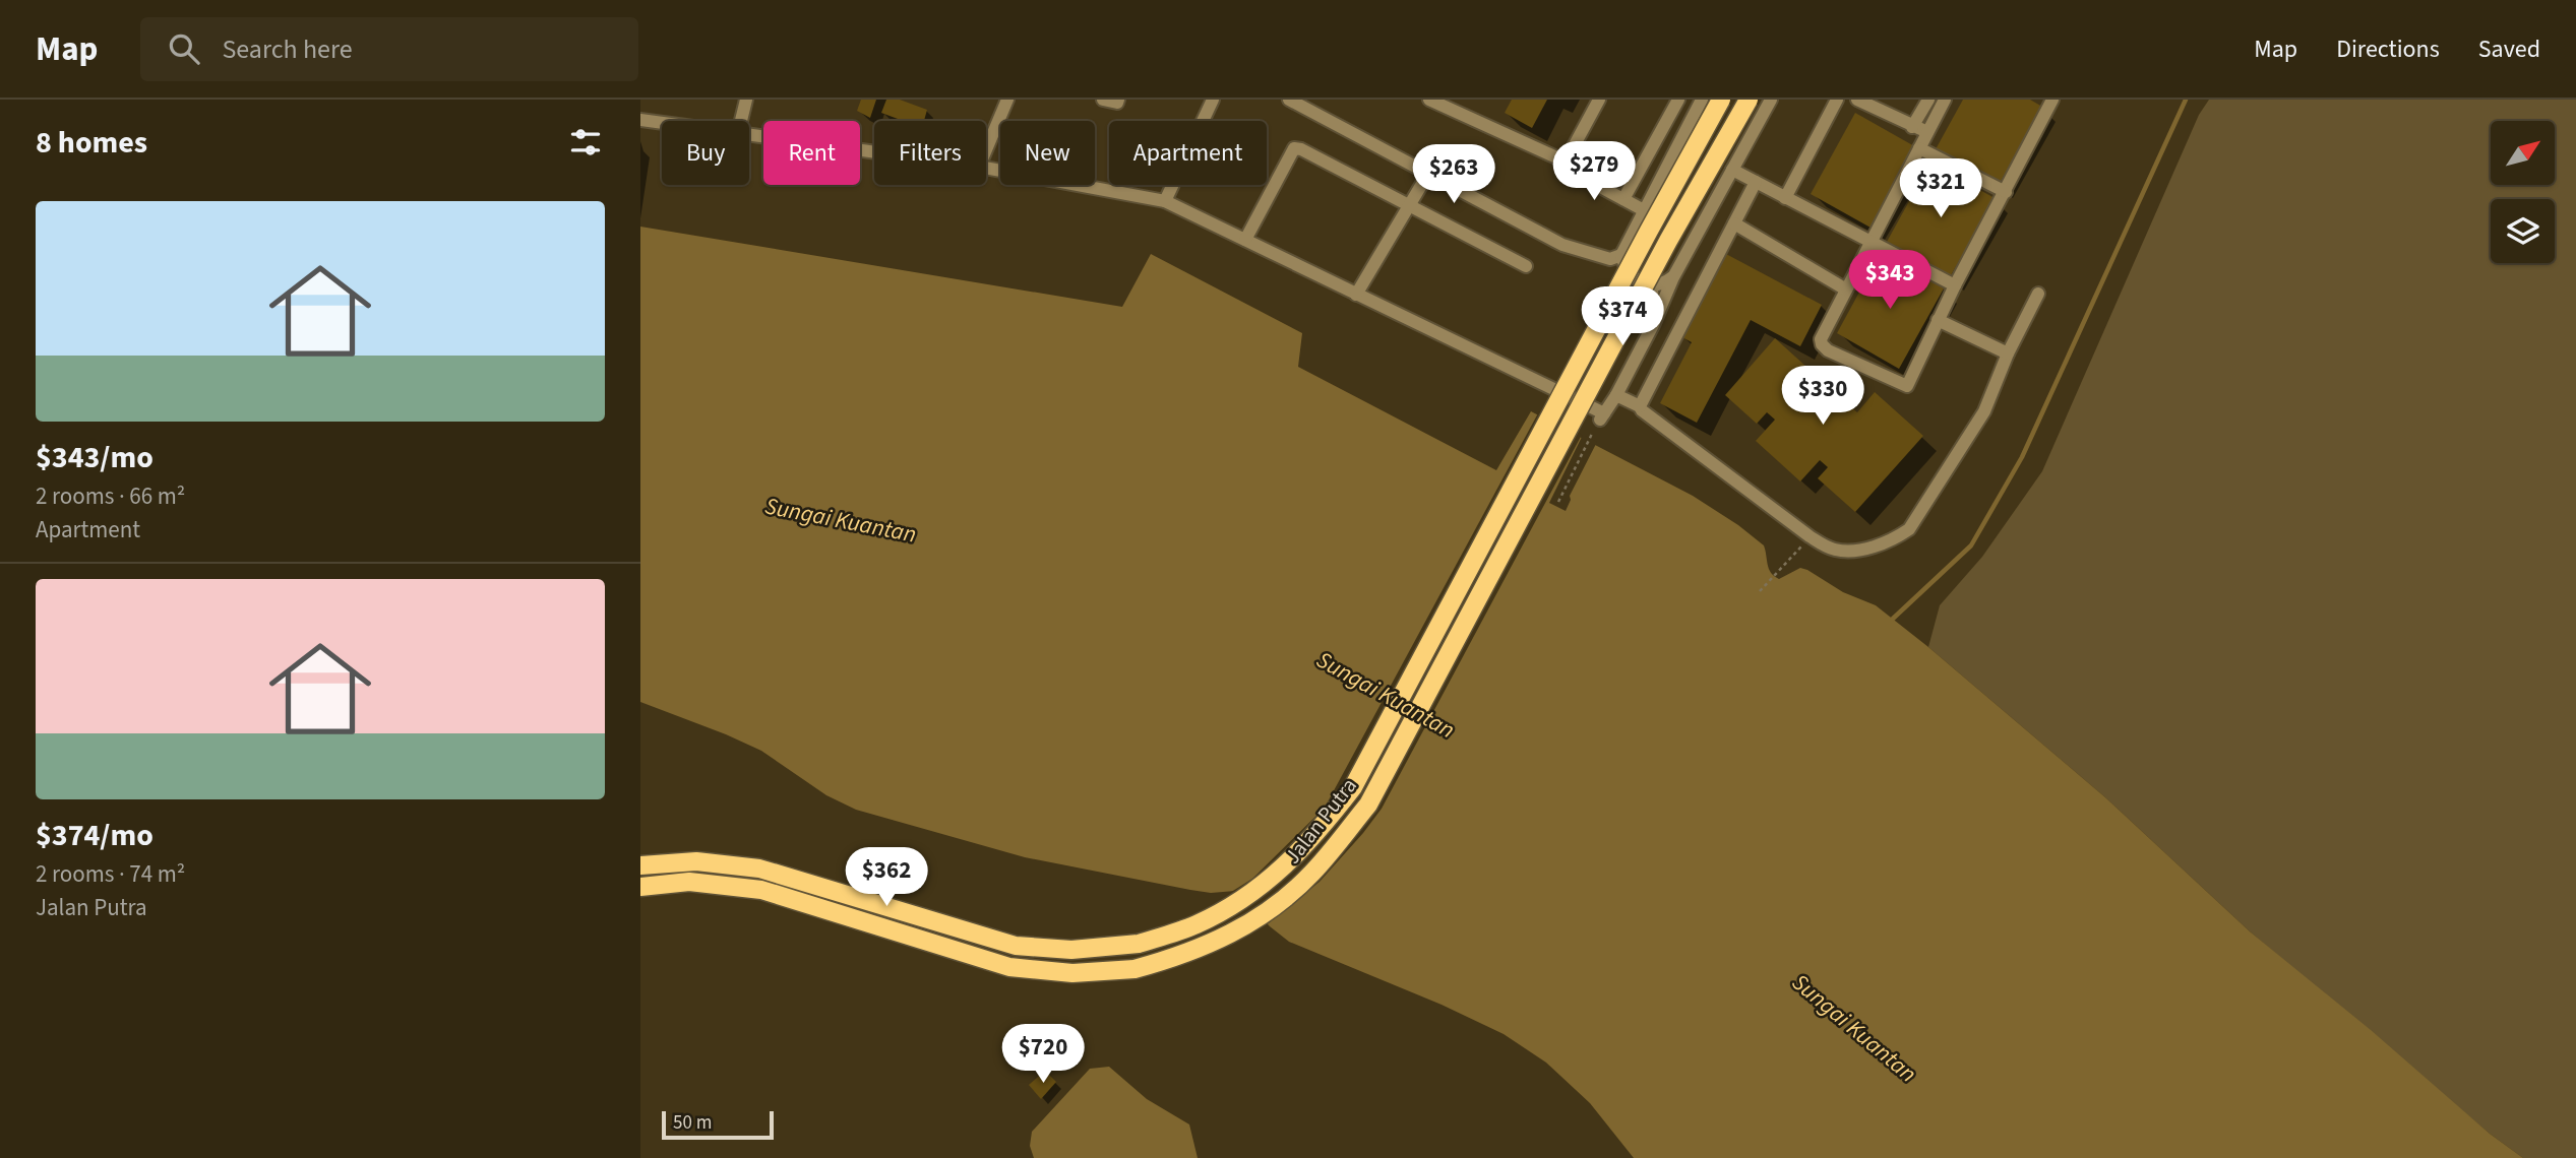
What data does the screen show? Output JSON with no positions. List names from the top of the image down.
{
  "streets": {
    "main road": ["Jalan Putra"]
  },
  "water": ["Sungai Kuantan"],
  "scale_bar": "50 m",
  "north": "top right",
  "page": {
    "header": "Map",
    "search": "Search here",
    "nav": ["Map", "Directions", "Saved"],
    "heading": "8 homes",
    "chip": [
      "Buy",
      "Rent",
      "Filters",
      "New",
      "Apartment"
    ],
    "price": [
      "$279",
      "$263",
      "$321",
      "$343",
      "$374",
      "$330",
      "$362",
      "$720"
    ],
    "list": [
      {
        "name": "$343/mo",
        "note": "2 rooms · 66 m² · Apartment"
      },
      {
        "name": "$374/mo",
        "note": "2 rooms · 74 m² · Jalan Putra"
      }
    ],
    "scale": "50 m"
  }
}
